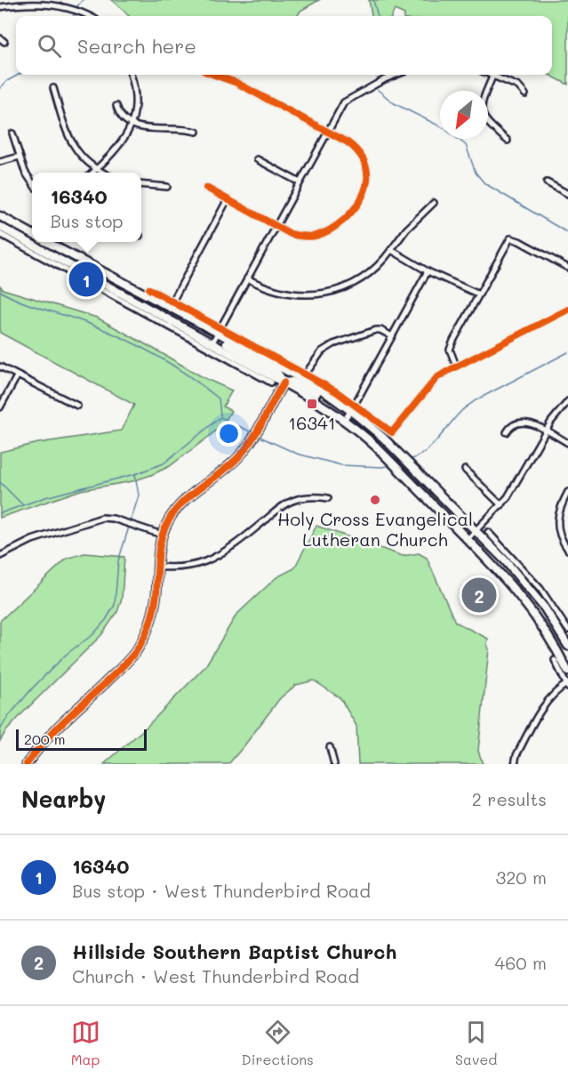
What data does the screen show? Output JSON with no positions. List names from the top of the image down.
{
  "places": {
    "transit": ["16341"],
    "other": ["Holy Cross Evangelical Lutheran Church"]
  },
  "scale_bar": "200 m",
  "north": "bottom left",
  "page": {
    "search": "Search here",
    "popup": ["16340", "Bus stop"],
    "pins": ["1", "2"],
    "scale": "200 m",
    "heading": ["Nearby", "2 results"],
    "list": [
      {
        "mark": "1",
        "name": "16340",
        "note": "Bus stop · West Thunderbird Road",
        "value": "320 m"
      },
      {
        "mark": "2",
        "name": "Hillside Southern Baptist Church",
        "note": "Church · West Thunderbird Road",
        "value": "460 m"
      }
    ],
    "nav": ["Map", "Directions", "Saved"]
  }
}
